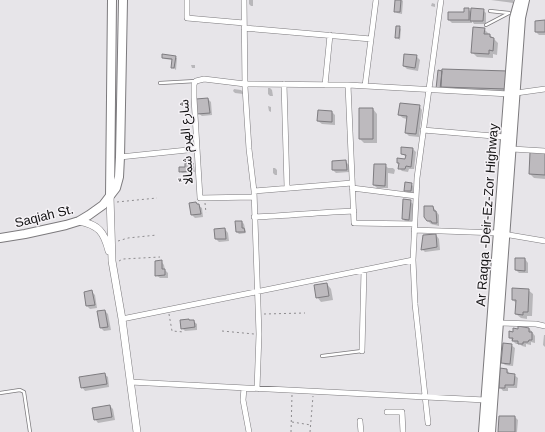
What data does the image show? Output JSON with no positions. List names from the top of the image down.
{
  "streets": {
    "main road": ["Ar Raqqa -Deir-Ez-Zor Highway", "Saqiah St."],
    "street": ["شارع الهرم شمالًا"]
  },
  "crossings": [
    ["شارع الهرم شمالًا", "Ar Raqqa -Deir-Ez-Zor Highway"]
  ]
}
